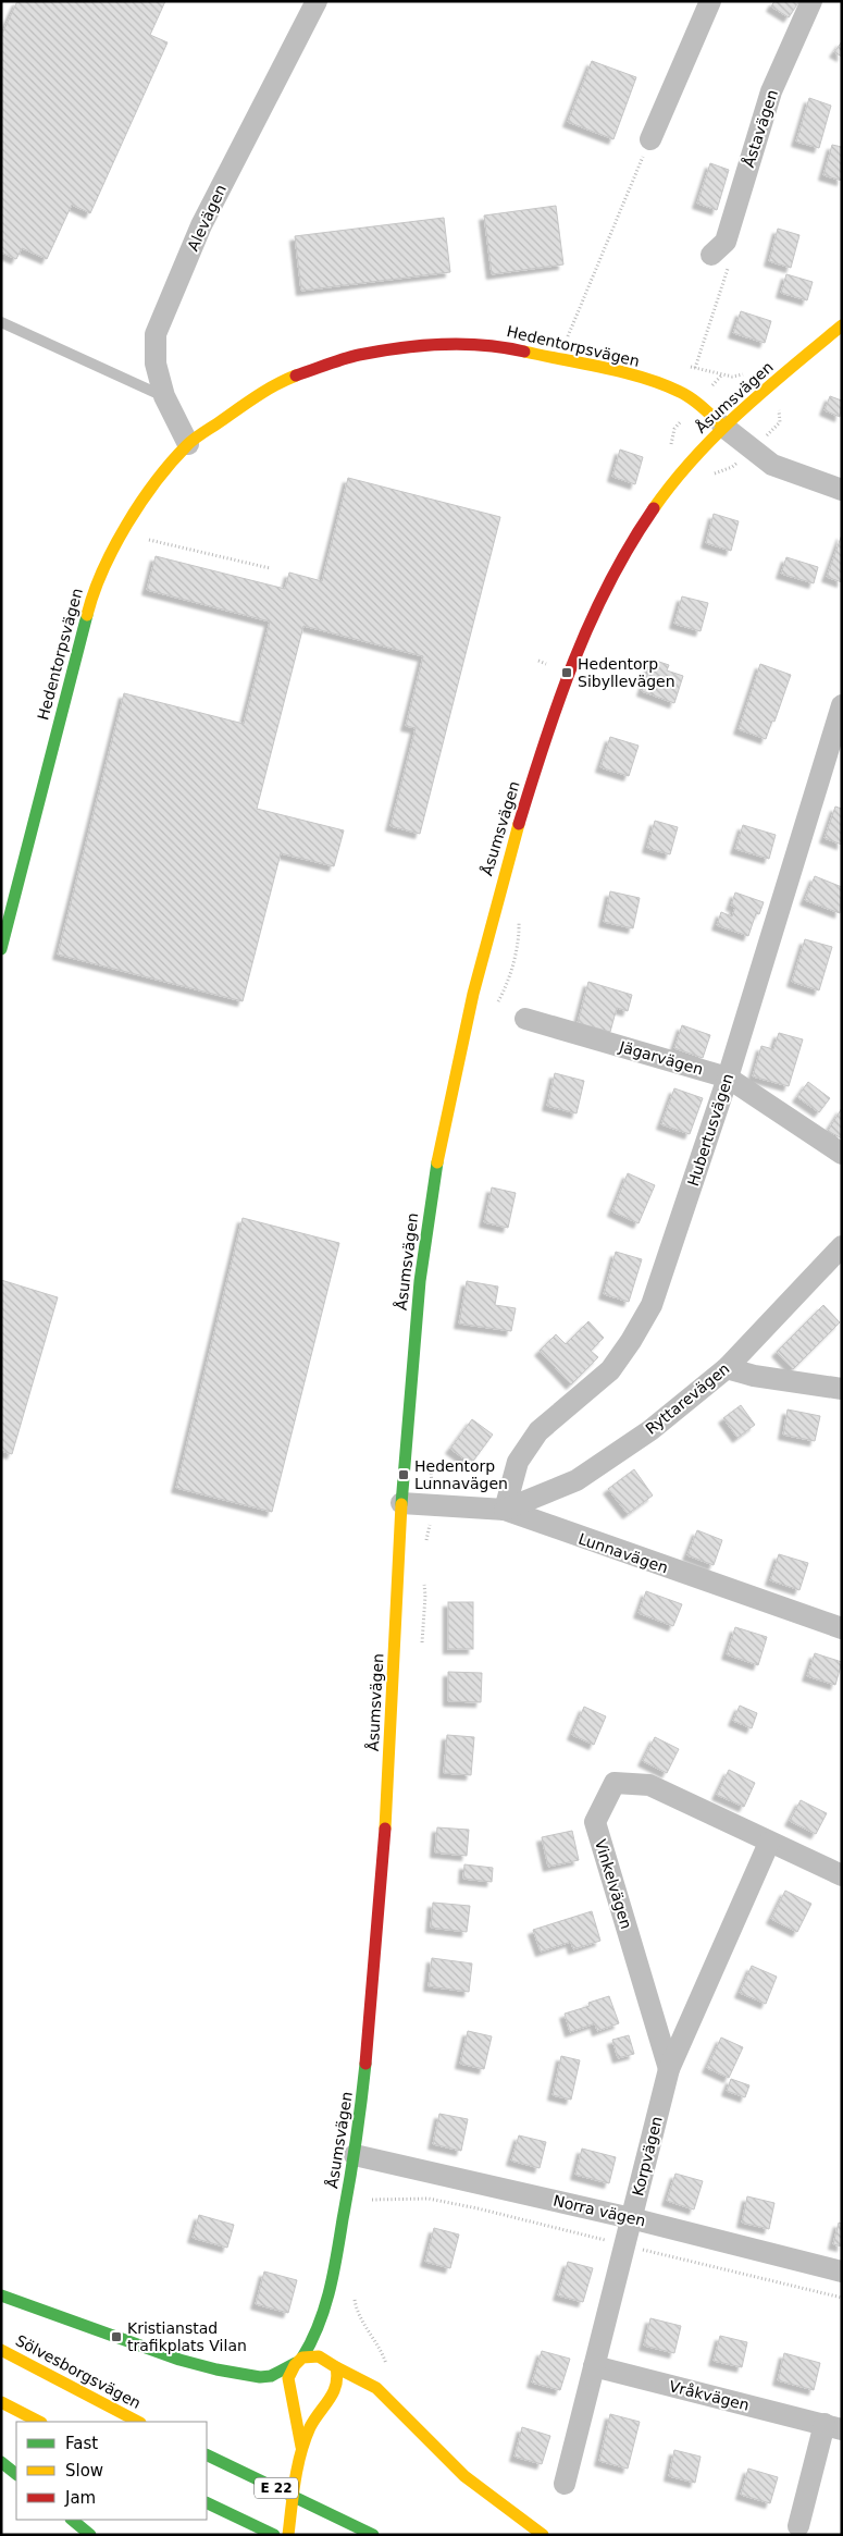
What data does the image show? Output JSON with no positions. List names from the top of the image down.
{
  "streets": {
    "main road": [
      "Hedentorpsvägen",
      "Åsumsvägen",
      "Sölvesborgsvägen",
      "E 22"
    ],
    "street": [
      "Åstavägen",
      "Alevägen",
      "Jägarvägen",
      "Hubertusvägen",
      "Ryttarevägen",
      "Lunnavägen",
      "Vinkelvägen",
      "Korpvägen",
      "Norra vägen",
      "Vråkvägen"
    ]
  },
  "crossings": [
    ["Alevägen", "Hedentorpsvägen"],
    ["Hedentorpsvägen", "Åsumsvägen"],
    ["Åsumsvägen", "Lunnavägen"],
    ["Åsumsvägen", "Norra vägen"],
    ["Jägarvägen", "Hubertusvägen"],
    ["Hubertusvägen", "Ryttarevägen"],
    ["Hubertusvägen", "Lunnavägen"],
    ["Ryttarevägen", "Lunnavägen"],
    ["Vinkelvägen", "Korpvägen"],
    ["Korpvägen", "Norra vägen"],
    ["Korpvägen", "Vråkvägen"]
  ],
  "places": {
    "transit": ["Hedentorp Sibyllevägen", "Hedentorp Lunnavägen", "Kristianstad trafikplats Vilan"]
  },
  "legend": ["Fast", "Slow", "Jam"]
}
